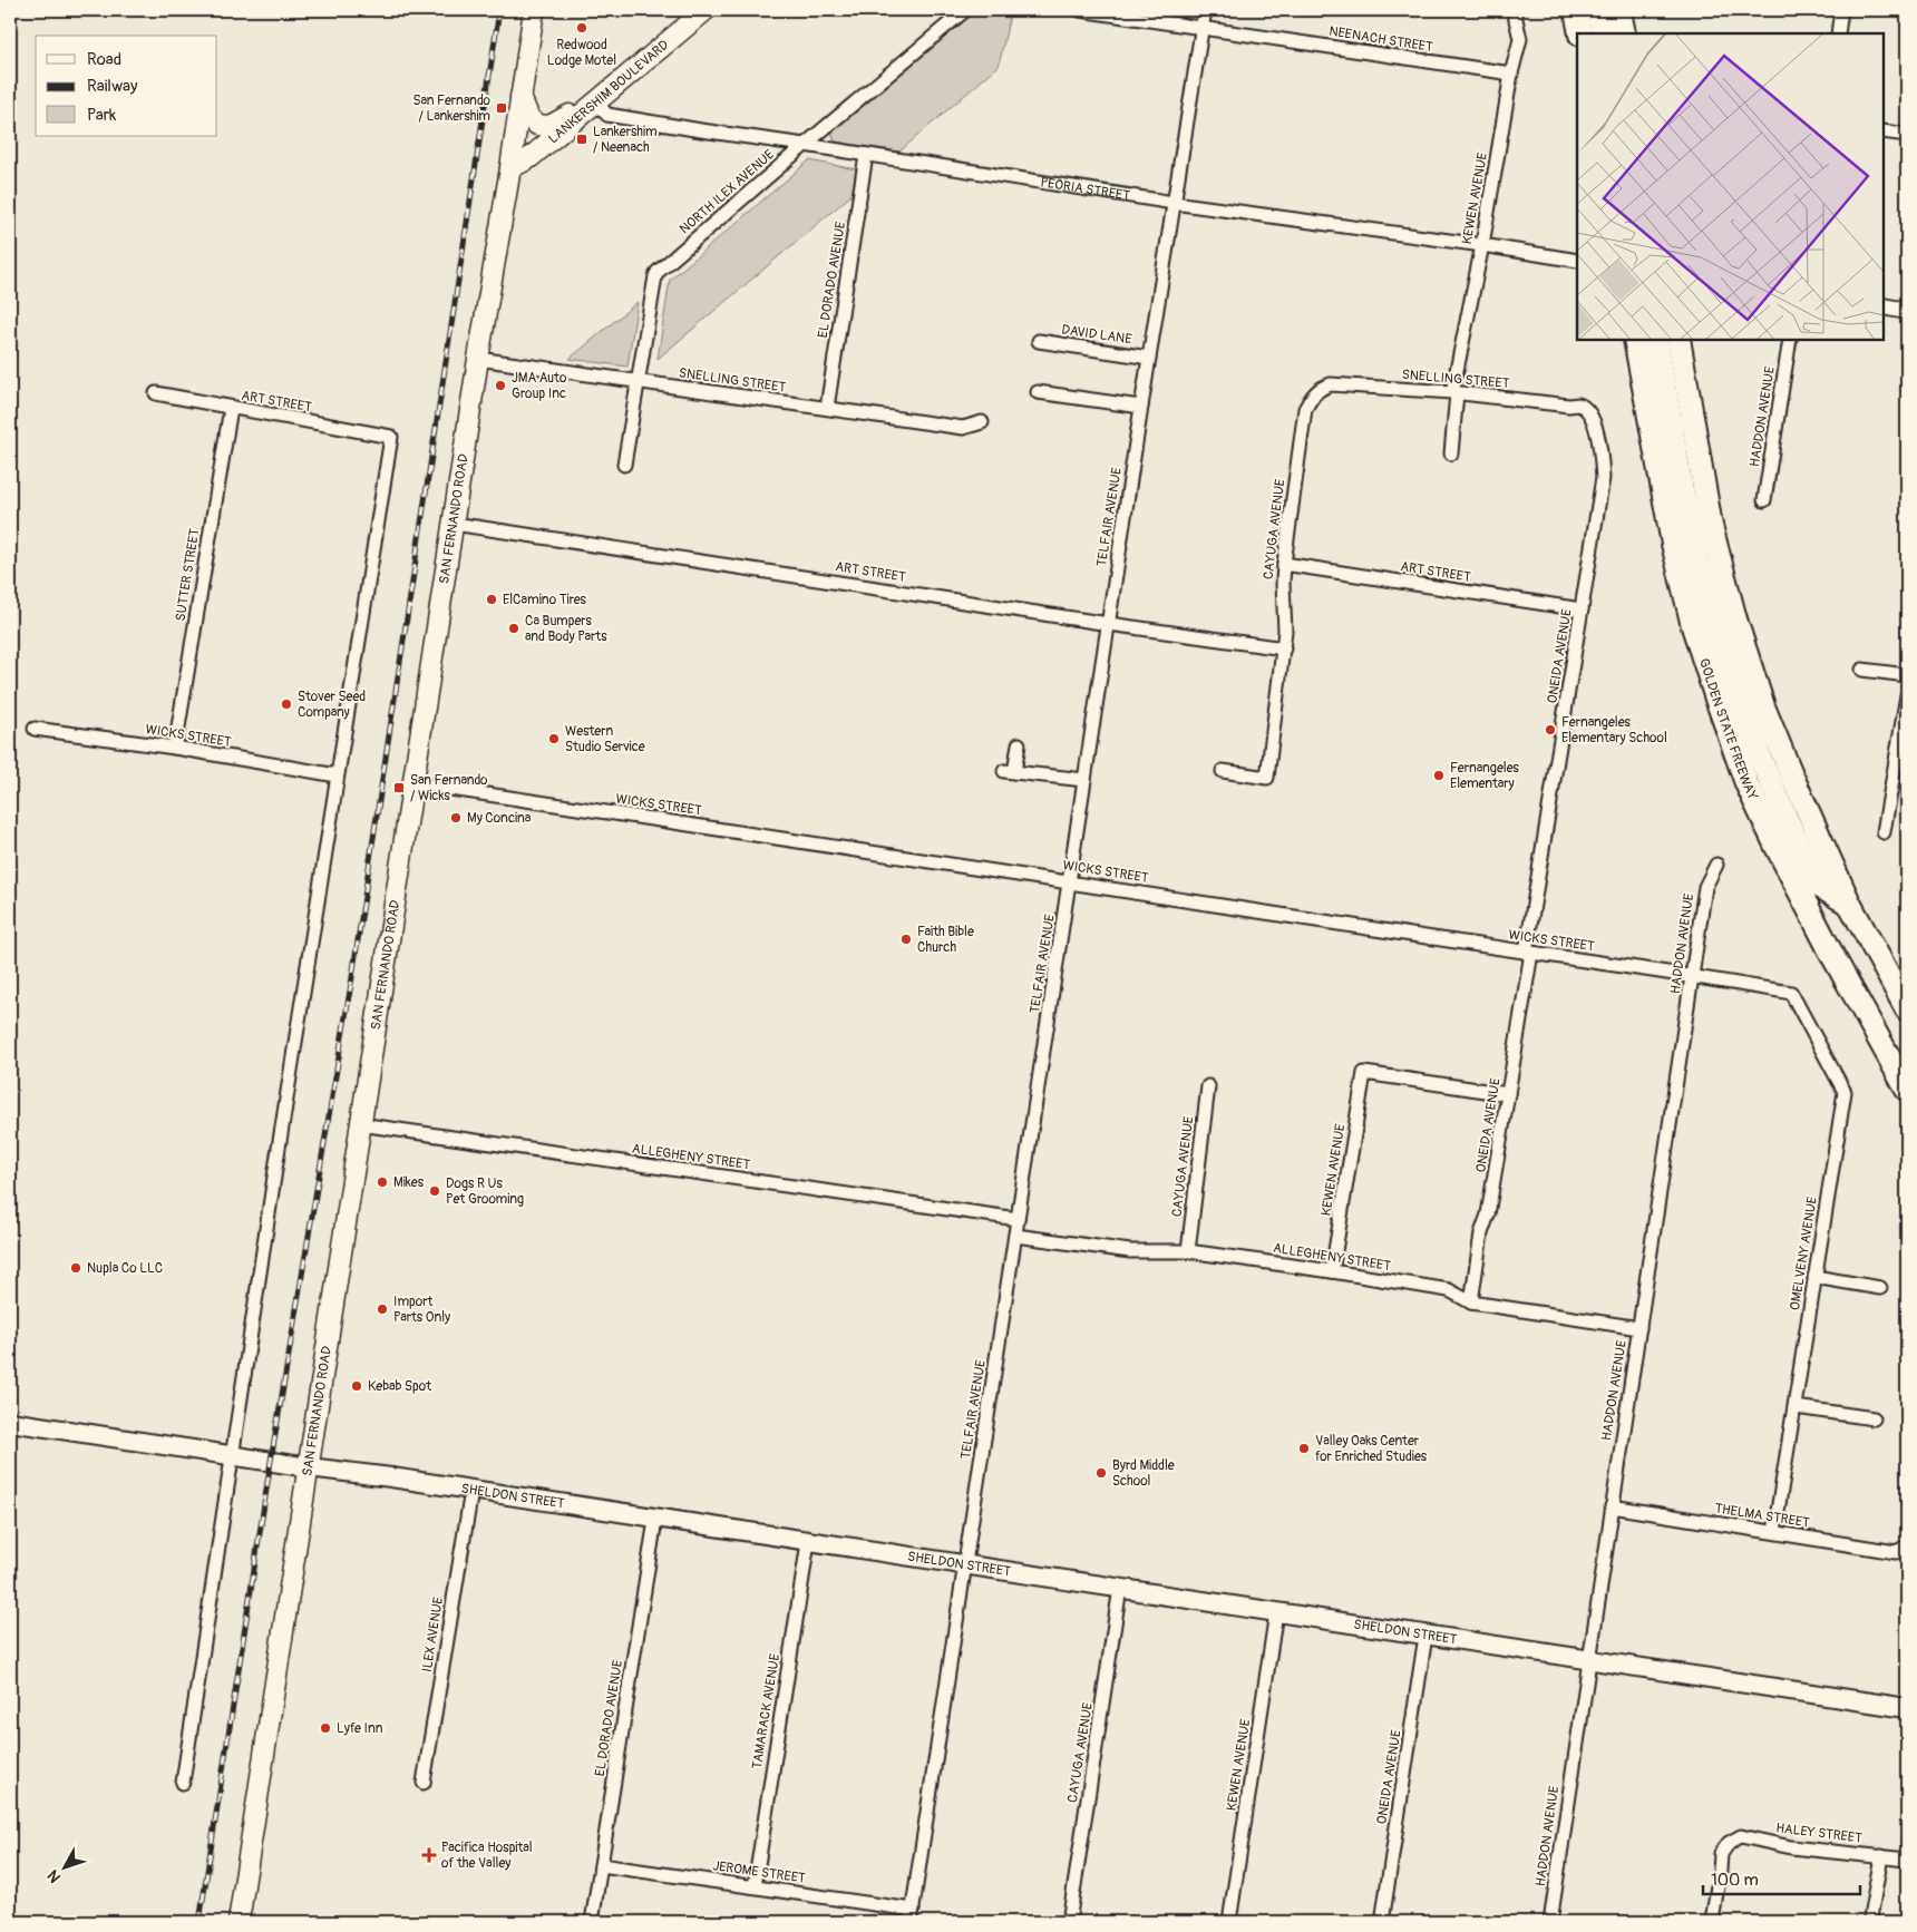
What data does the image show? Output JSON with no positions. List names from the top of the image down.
{
  "streets": {
    "highway": ["GOLDEN STATE FREEWAY"],
    "main road": ["LANKERSHIM BOULEVARD", "SAN FERNANDO ROAD", "SHELDON STREET"],
    "street": [
      "NEENACH STREET",
      "PEORIA STREET",
      "NORTH ILEX AVENUE",
      "KEWEN AVENUE",
      "EL DORADO AVENUE",
      "DAVID LANE",
      "SNELLING STREET",
      "ART STREET",
      "HADDON AVENUE",
      "TELFAIR AVENUE",
      "CAYUGA AVENUE",
      "SUTTER STREET",
      "ONEIDA AVENUE",
      "WICKS STREET",
      "ALLEGHENY STREET",
      "OMELVENY AVENUE",
      "THELMA STREET",
      "ILEX AVENUE",
      "TAMARACK AVENUE",
      "HALEY STREET",
      "JEROME STREET"
    ]
  },
  "crossings": [
    ["NEENACH STREET", "KEWEN AVENUE"],
    ["NEENACH STREET", "TELFAIR AVENUE"],
    ["LANKERSHIM BOULEVARD", "PEORIA STREET"],
    ["LANKERSHIM BOULEVARD", "SAN FERNANDO ROAD"],
    ["PEORIA STREET", "NORTH ILEX AVENUE"],
    ["PEORIA STREET", "KEWEN AVENUE"],
    ["PEORIA STREET", "EL DORADO AVENUE"],
    ["PEORIA STREET", "TELFAIR AVENUE"],
    ["NORTH ILEX AVENUE", "SNELLING STREET"],
    ["KEWEN AVENUE", "SNELLING STREET"],
    ["KEWEN AVENUE", "ONEIDA AVENUE"],
    ["KEWEN AVENUE", "ALLEGHENY STREET"],
    ["KEWEN AVENUE", "SHELDON STREET"],
    ["EL DORADO AVENUE", "SNELLING STREET"],
    ["EL DORADO AVENUE", "SHELDON STREET"],
    ["EL DORADO AVENUE", "JEROME STREET"],
    ["DAVID LANE", "TELFAIR AVENUE"],
    ["SNELLING STREET", "SAN FERNANDO ROAD"],
    ["SNELLING STREET", "CAYUGA AVENUE"],
    ["SNELLING STREET", "ONEIDA AVENUE"],
    ["ART STREET", "TELFAIR AVENUE"],
    ["ART STREET", "SAN FERNANDO ROAD"],
    ["ART STREET", "CAYUGA AVENUE"],
    ["ART STREET", "SUTTER STREET"],
    ["ART STREET", "ONEIDA AVENUE"],
    ["ART STREET", "WICKS STREET"],
    ["HADDON AVENUE", "WICKS STREET"],
    ["HADDON AVENUE", "ALLEGHENY STREET"],
    ["HADDON AVENUE", "SHELDON STREET"],
    ["HADDON AVENUE", "THELMA STREET"],
    ["TELFAIR AVENUE", "WICKS STREET"],
    ["TELFAIR AVENUE", "ALLEGHENY STREET"],
    ["TELFAIR AVENUE", "SHELDON STREET"],
    ["TELFAIR AVENUE", "JEROME STREET"],
    ["SAN FERNANDO ROAD", "WICKS STREET"],
    ["SAN FERNANDO ROAD", "ALLEGHENY STREET"],
    ["SAN FERNANDO ROAD", "SHELDON STREET"],
    ["CAYUGA AVENUE", "ALLEGHENY STREET"],
    ["CAYUGA AVENUE", "SHELDON STREET"],
    ["SUTTER STREET", "WICKS STREET"],
    ["ONEIDA AVENUE", "WICKS STREET"],
    ["ONEIDA AVENUE", "ALLEGHENY STREET"],
    ["ONEIDA AVENUE", "SHELDON STREET"],
    ["WICKS STREET", "OMELVENY AVENUE"],
    ["OMELVENY AVENUE", "THELMA STREET"],
    ["SHELDON STREET", "ILEX AVENUE"],
    ["SHELDON STREET", "TAMARACK AVENUE"],
    ["TAMARACK AVENUE", "JEROME STREET"]
  ],
  "places": {
    "other": [
      "Redwood Lodge Motel",
      "JMA Auto Group Inc",
      "ElCamino Tires",
      "Ca Bumpers and Body Parts",
      "Stover Seed Company",
      "Fernangeles Elementary School",
      "Western Studio Service",
      "Fernangeles Elementary",
      "My Concina",
      "Faith Bible Church",
      "Mikes",
      "Dogs R Us Pet Grooming",
      "Nupla Co LLC",
      "Import Parts Only",
      "Kebab Spot",
      "Valley Oaks Center for Enriched Studies",
      "Byrd Middle School",
      "Lyfe Inn"
    ],
    "transit": ["San Fernando / Lankershim", "Lankershim / Neenach", "San Fernando / Wicks"],
    "health": ["Pacifica Hospital of the Valley"]
  },
  "legend": ["Road", "Railway", "Park"],
  "scale_bar": "100 m",
  "north": "bottom left"
}
